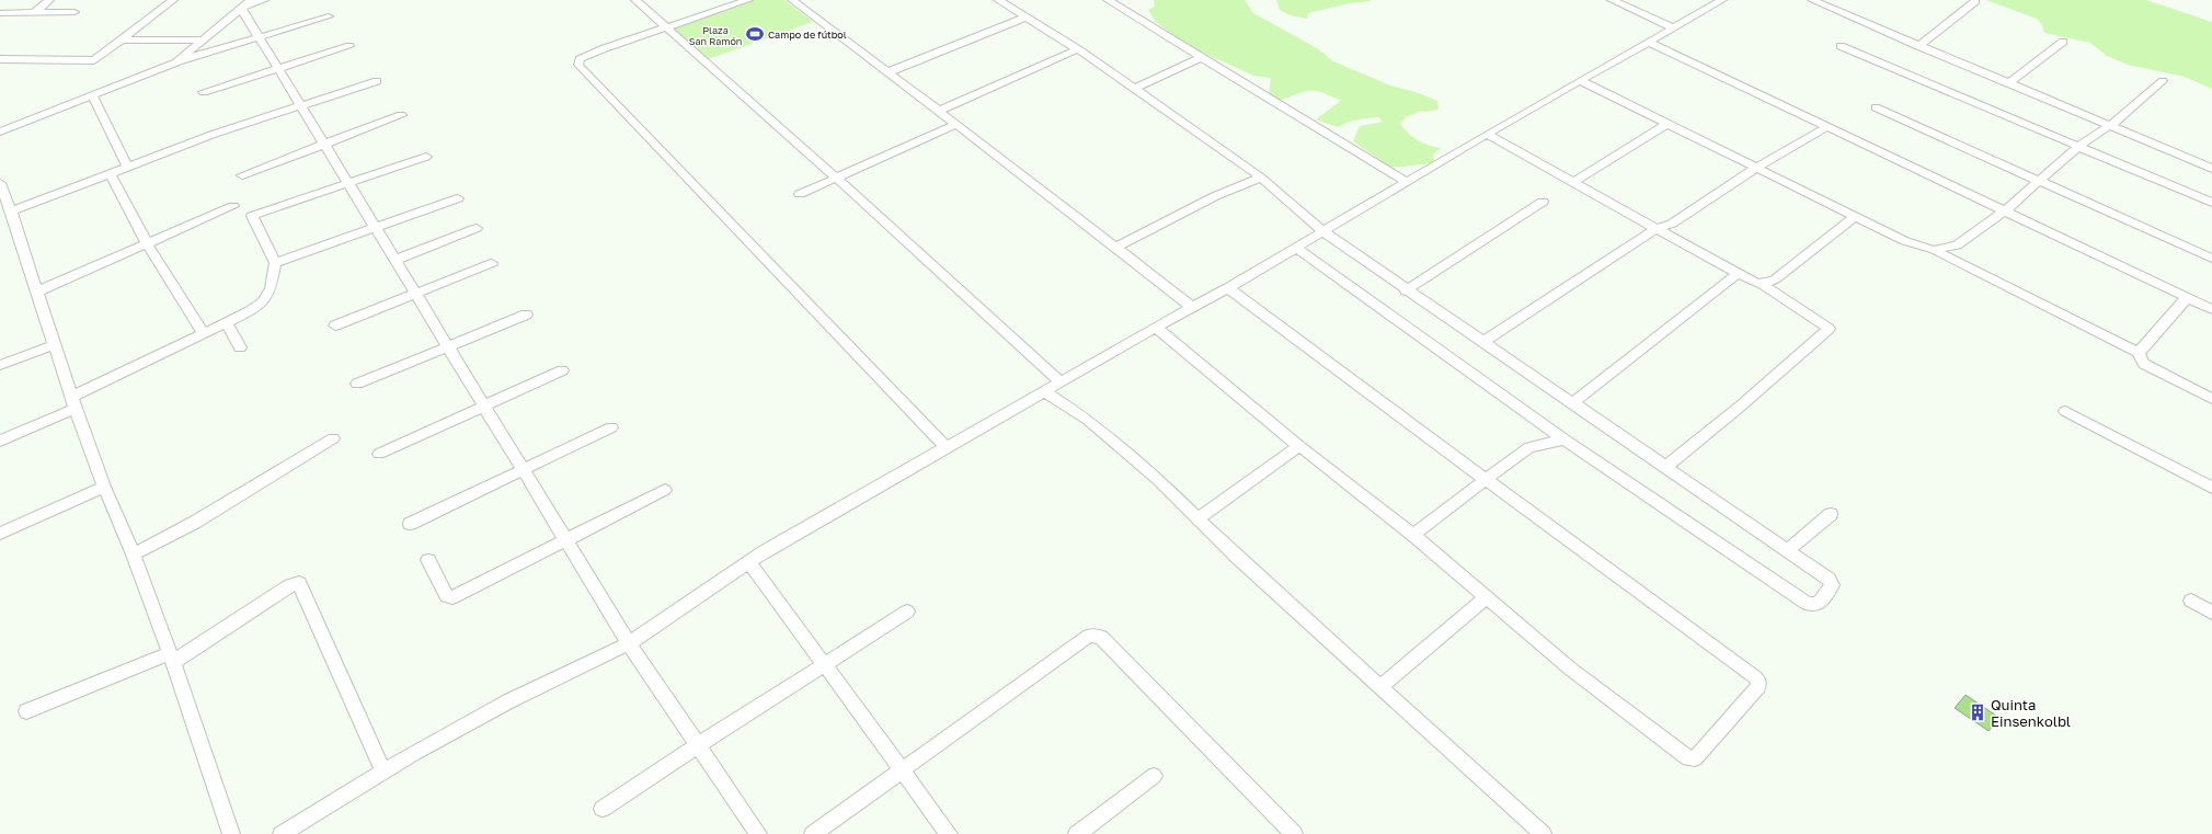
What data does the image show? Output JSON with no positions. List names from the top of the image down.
{
  "parks": ["Plaza San Ramón"],
  "places": {
    "sports": ["Campo de fútbol"],
    "building": ["Quinta Einsenkolbl"]
  }
}
